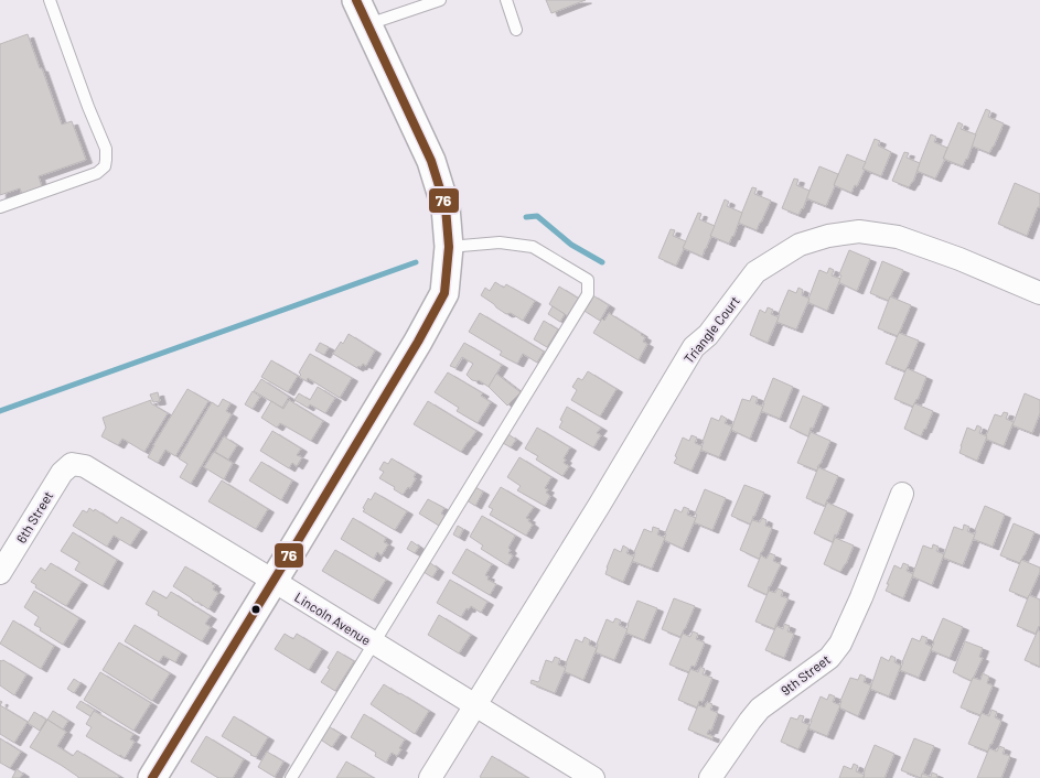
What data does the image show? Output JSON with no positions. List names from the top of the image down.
{
  "streets": {
    "street": [
      "Triangle Court",
      "6th Street",
      "Lincoln Avenue",
      "9th Street"
    ]
  },
  "crossings": [
    ["Triangle Court", "Lincoln Avenue"],
    ["6th Street", "Lincoln Avenue"]
  ],
  "lines": ["transit line 76"]
}
